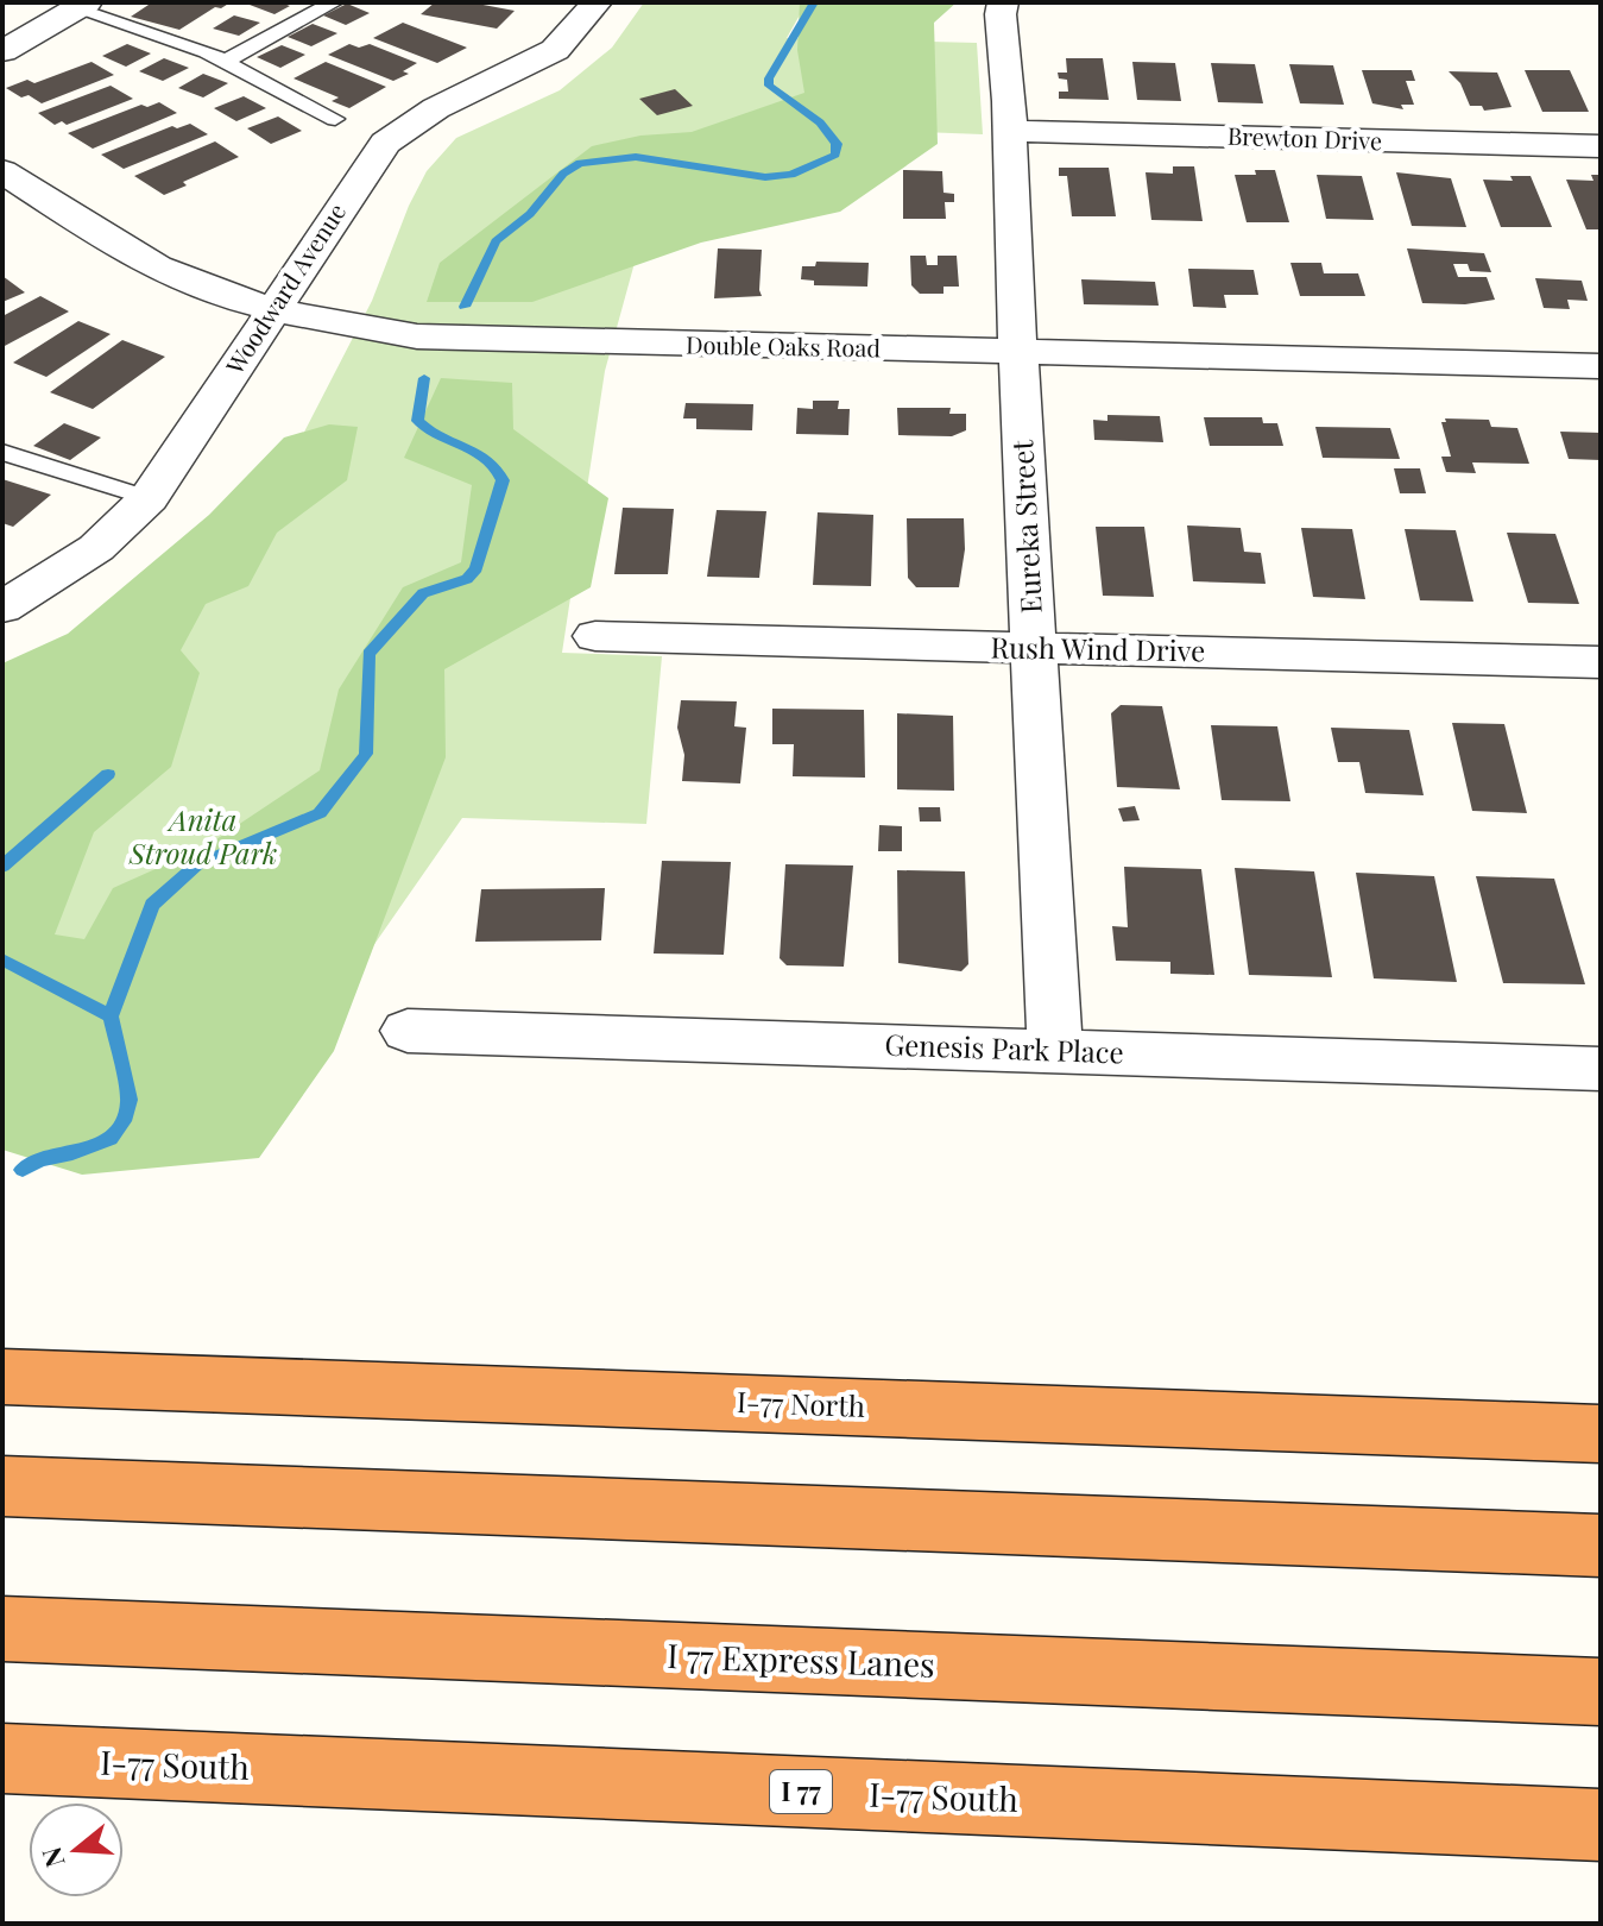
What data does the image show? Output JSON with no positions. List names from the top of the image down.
{
  "streets": {
    "highway": [
      "I-77 North",
      "I 77 Express Lanes",
      "I-77 South",
      "I 77"
    ],
    "street": [
      "Brewton Drive",
      "Woodward Avenue",
      "Double Oaks Road",
      "Eureka Street",
      "Rush Wind Drive",
      "Genesis Park Place"
    ]
  },
  "crossings": [
    ["Brewton Drive", "Eureka Street"],
    ["Woodward Avenue", "Double Oaks Road"],
    ["Double Oaks Road", "Eureka Street"],
    ["Eureka Street", "Rush Wind Drive"],
    ["Eureka Street", "Genesis Park Place"]
  ],
  "parks": ["Anita Stroud Park"],
  "north": "left"
}
